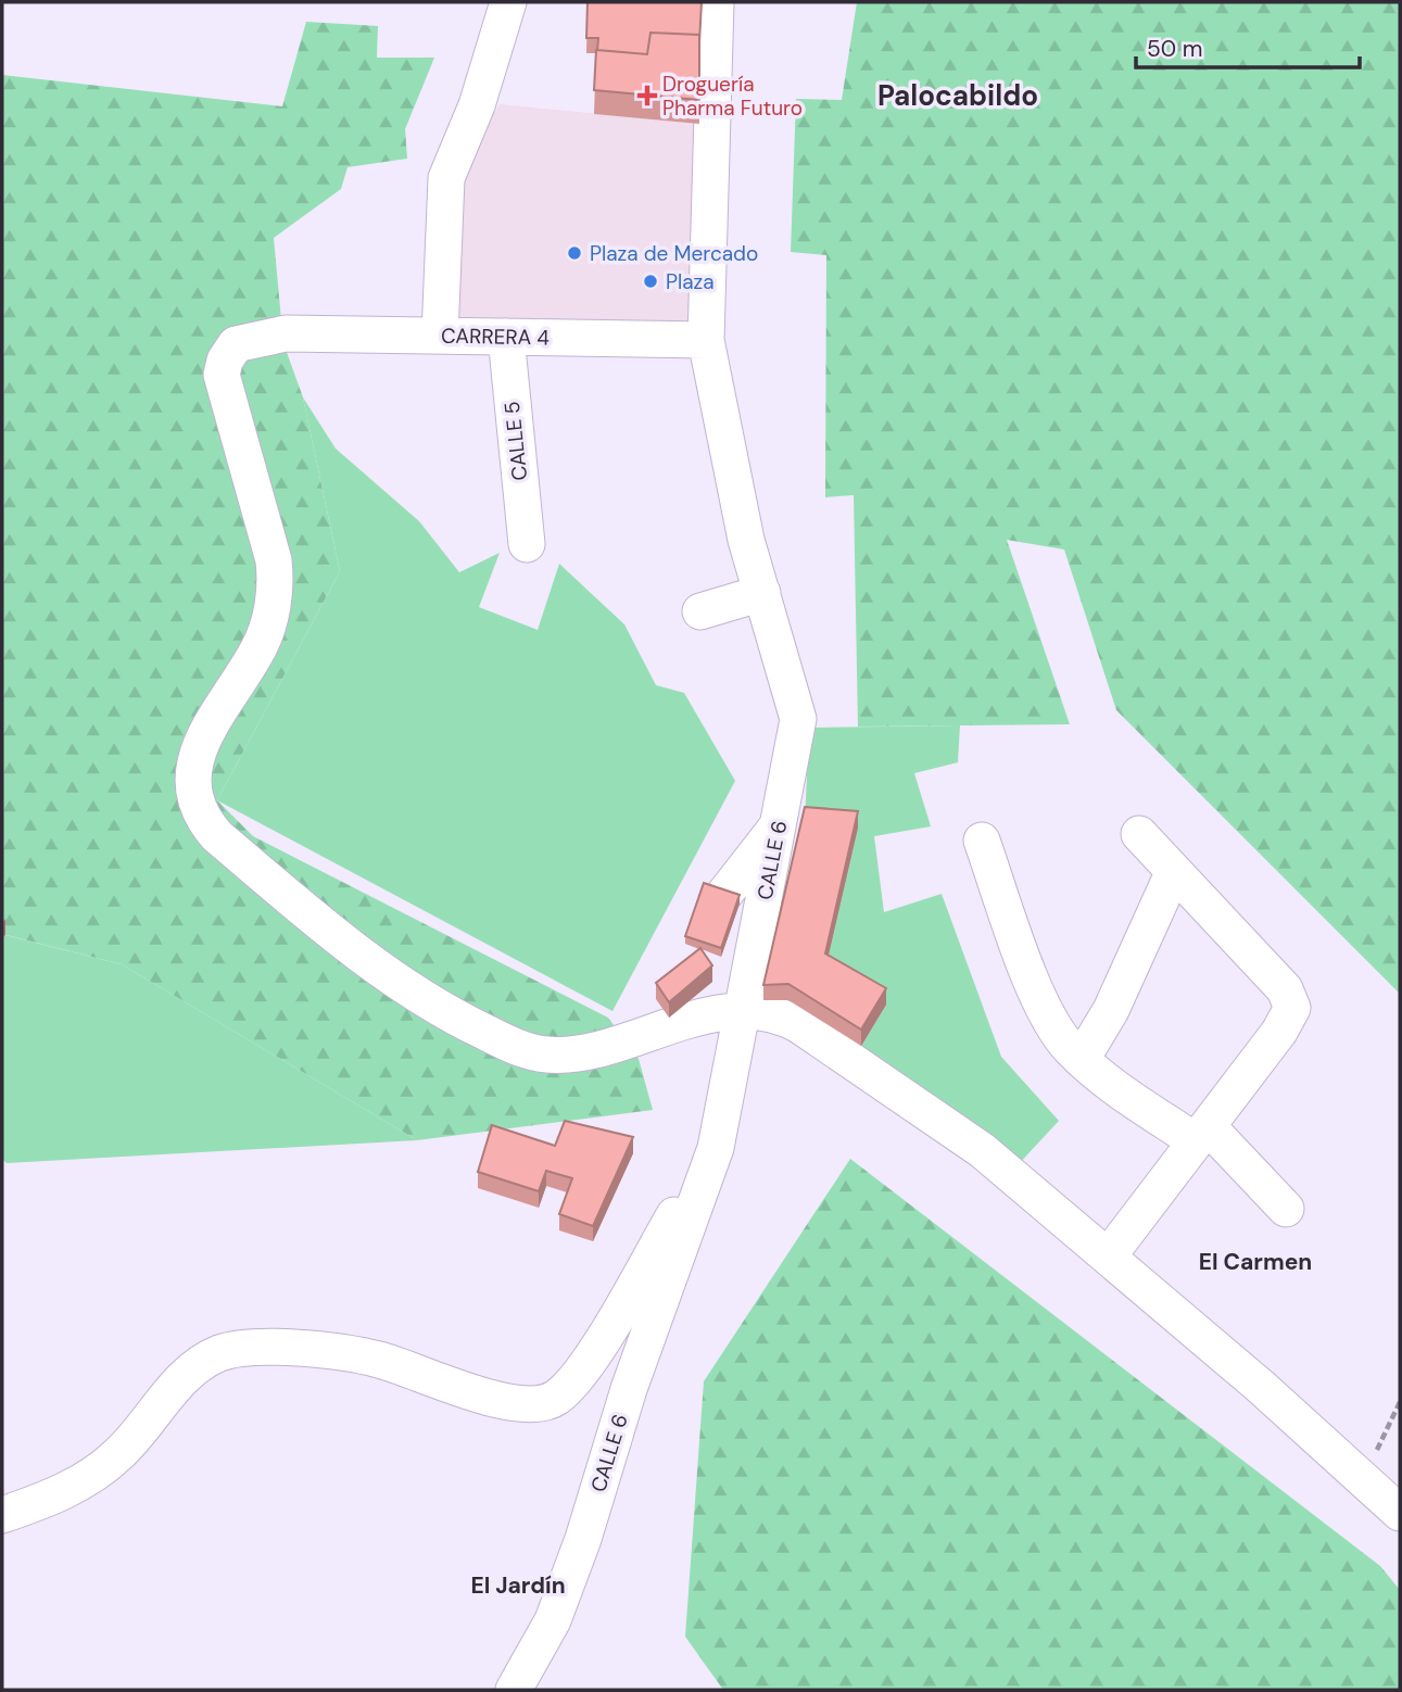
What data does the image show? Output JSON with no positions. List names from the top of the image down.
{
  "streets": {
    "street": ["CARRERA 4", "CALLE 5", "CALLE 6"]
  },
  "crossings": [
    ["CARRERA 4", "CALLE 5"],
    ["CARRERA 4", "CALLE 6"]
  ],
  "districts": ["Palocabildo", "El Carmen", "El Jardín"],
  "places": {
    "health": ["Droguería Pharma Futuro"],
    "other": ["Plaza de Mercado", "Plaza"]
  },
  "scale_bar": "50 m"
}
